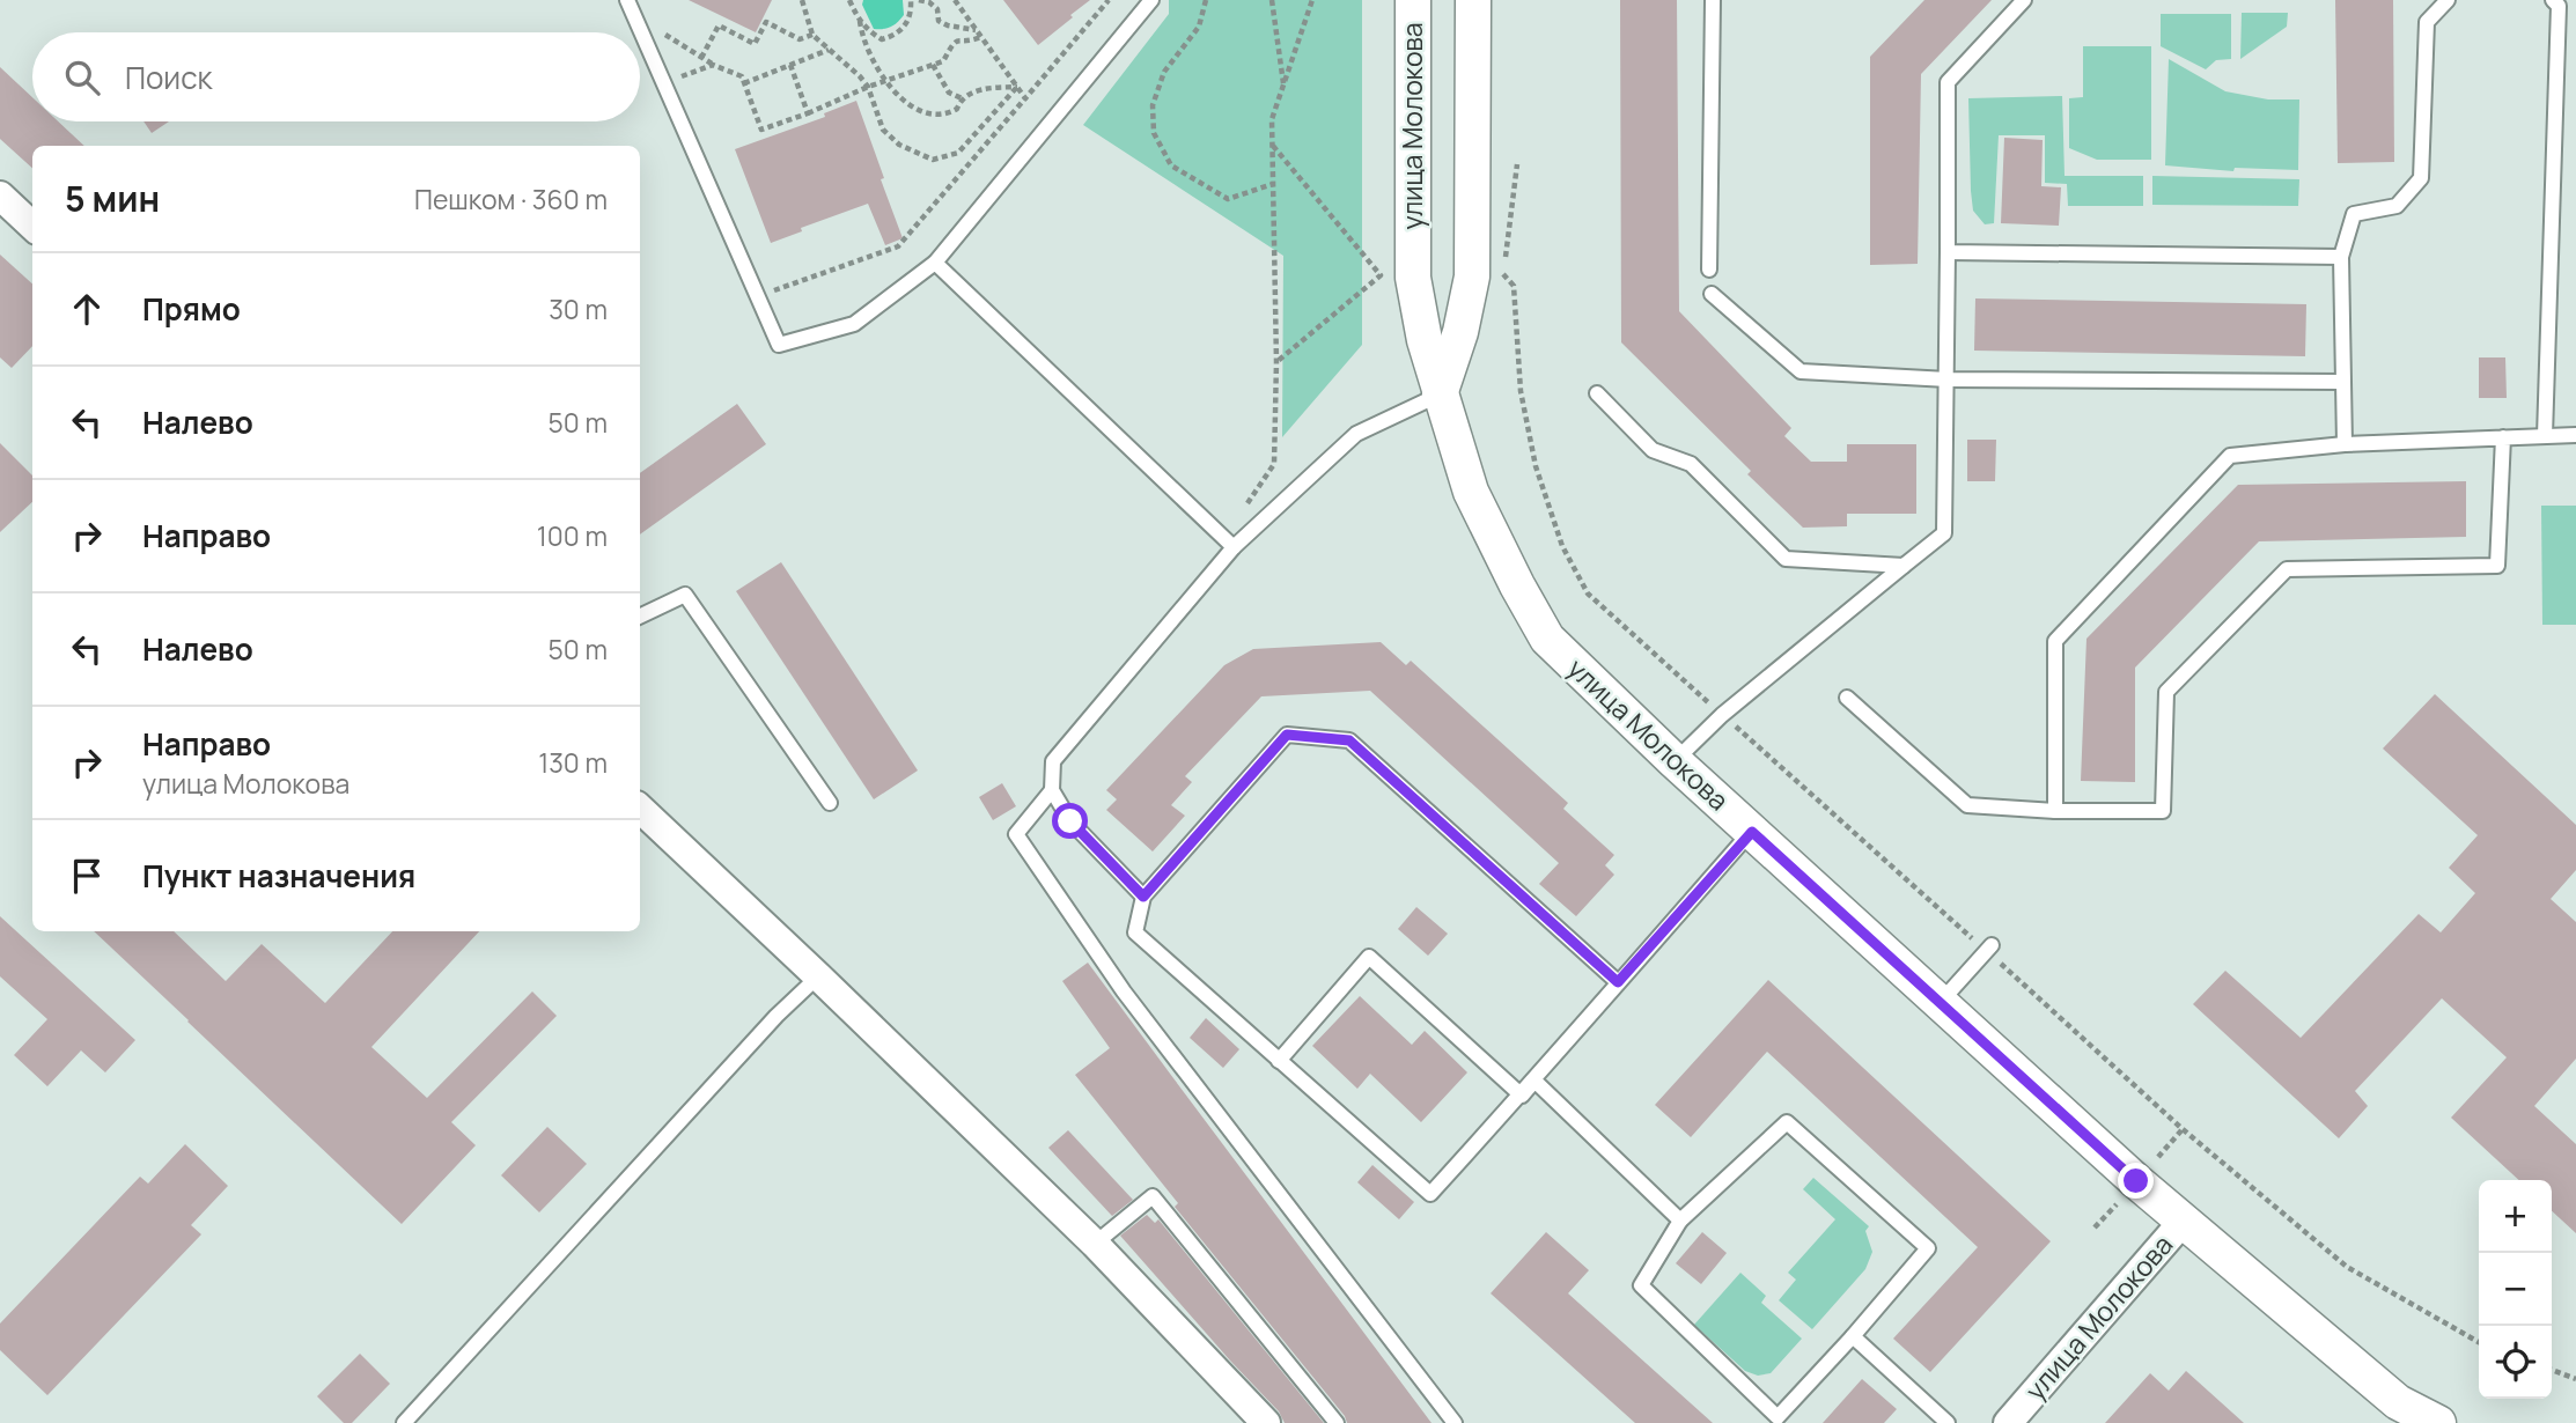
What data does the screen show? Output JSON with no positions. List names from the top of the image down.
{
  "streets": {
    "street": ["улица Молокова"]
  },
  "page": {
    "search": "Поиск",
    "heading": ["5 мин", "Пешком · 360 m"],
    "list": [
      ["Прямо", "30 m"],
      ["Налево", "50 m"],
      ["Направо", "100 m"],
      ["Налево", "50 m"],
      ["Направо", "улица Молокова", "130 m"],
      "Пункт назначения"
    ],
    "map_buttons": ["+", "−"]
  }
}
